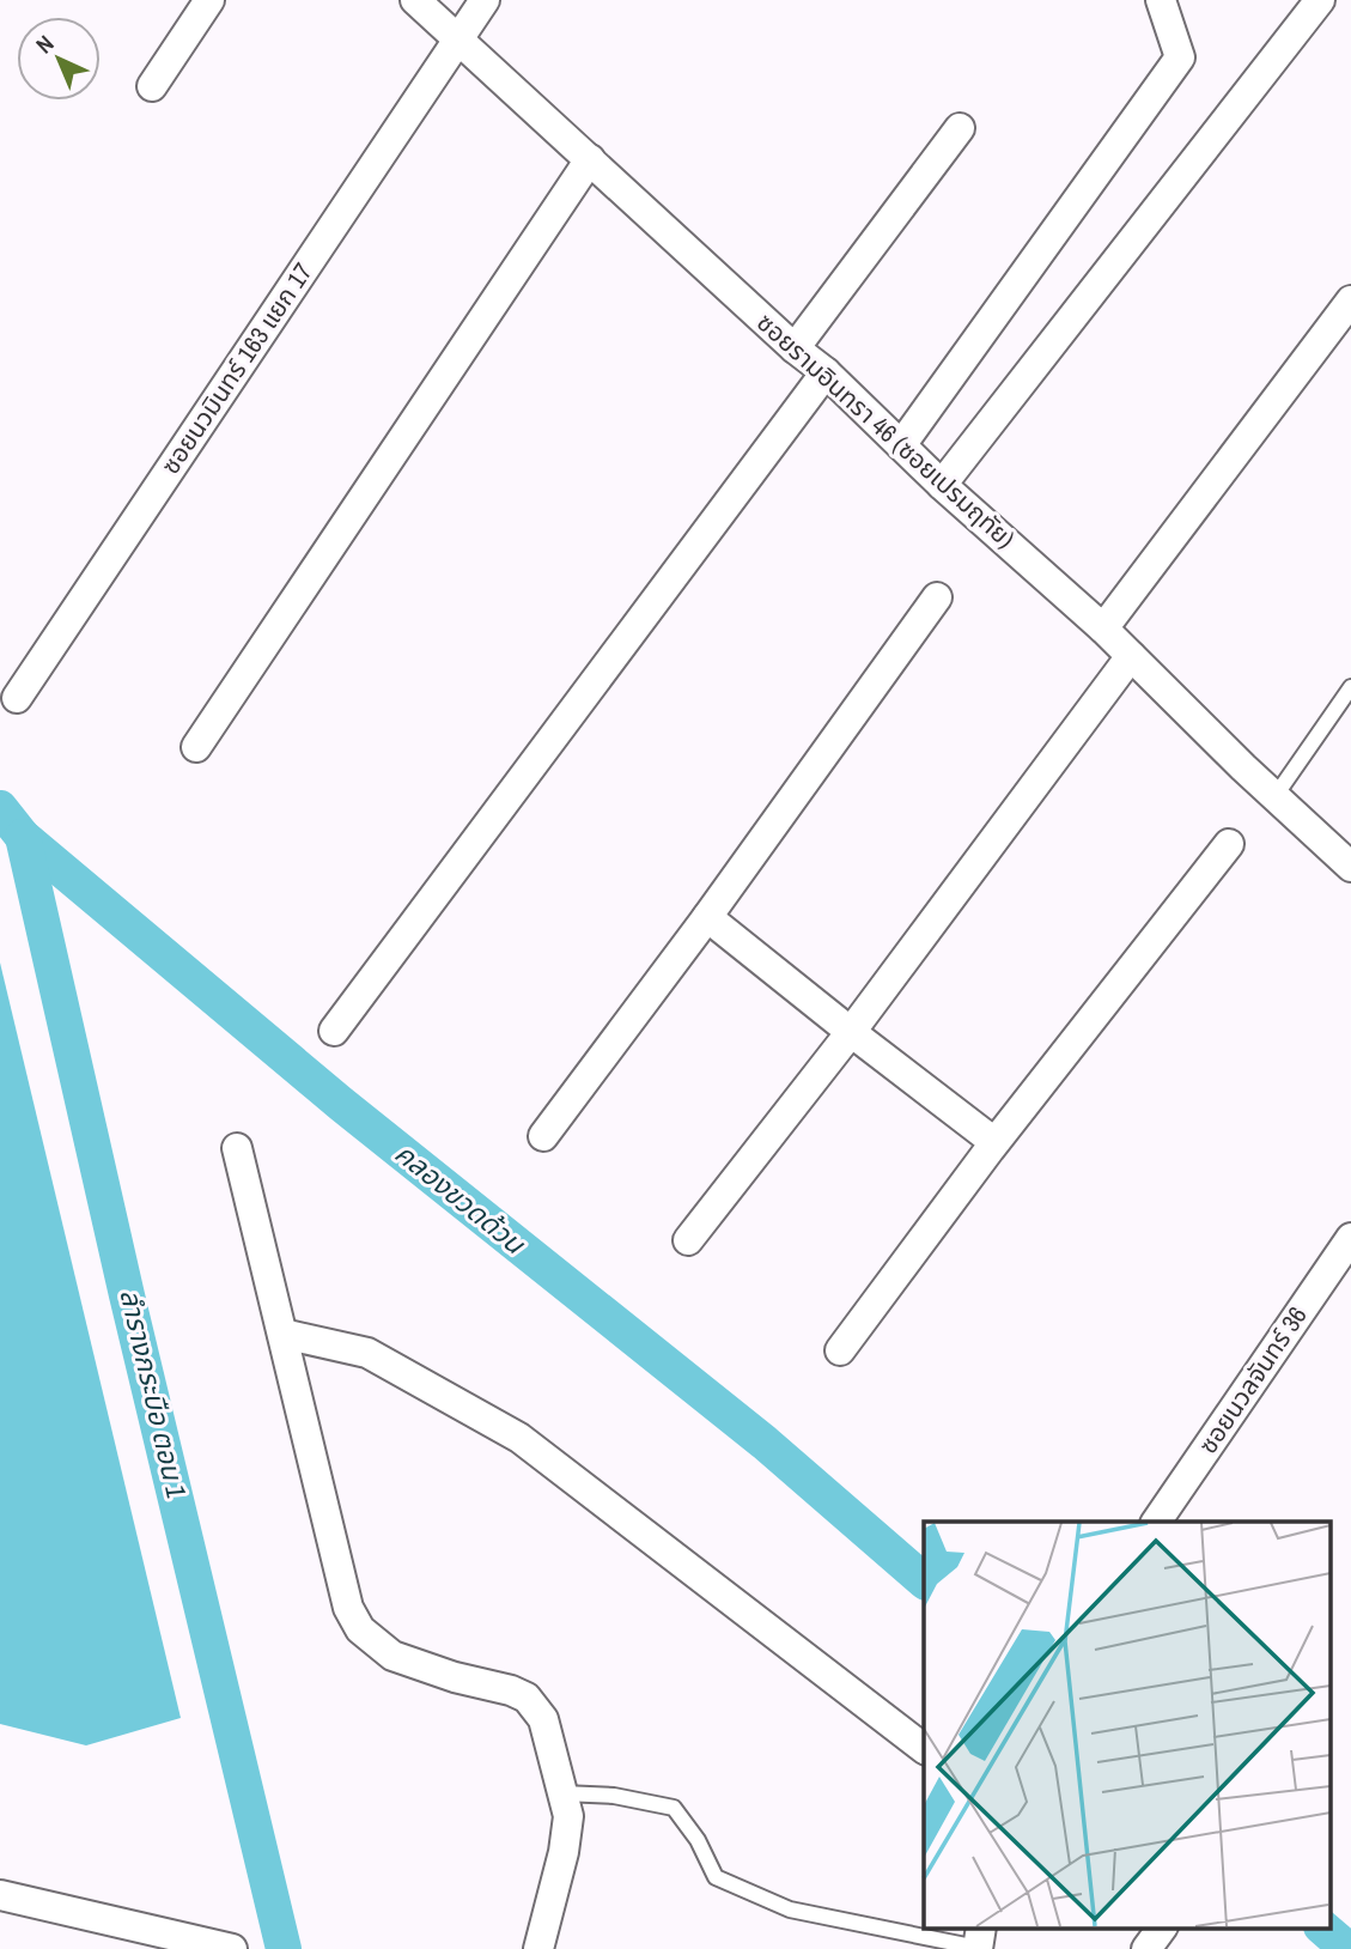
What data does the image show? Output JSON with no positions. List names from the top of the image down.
{
  "streets": {
    "street": ["ซอยนวมินทร์ 163 แยก 17", "ซอยรามอินทรา 46 (ซอยเปรมฤทัย)", "ซอยนวลจันทร์ 36"]
  },
  "crossings": [
    ["ซอยนวมินทร์ 163 แยก 17", "ซอยรามอินทรา 46 (ซอยเปรมฤทัย)"]
  ],
  "water": ["คลองขวดด้วน", "ลำรางกระบือ ตอน 1"],
  "north": "top left"
}
